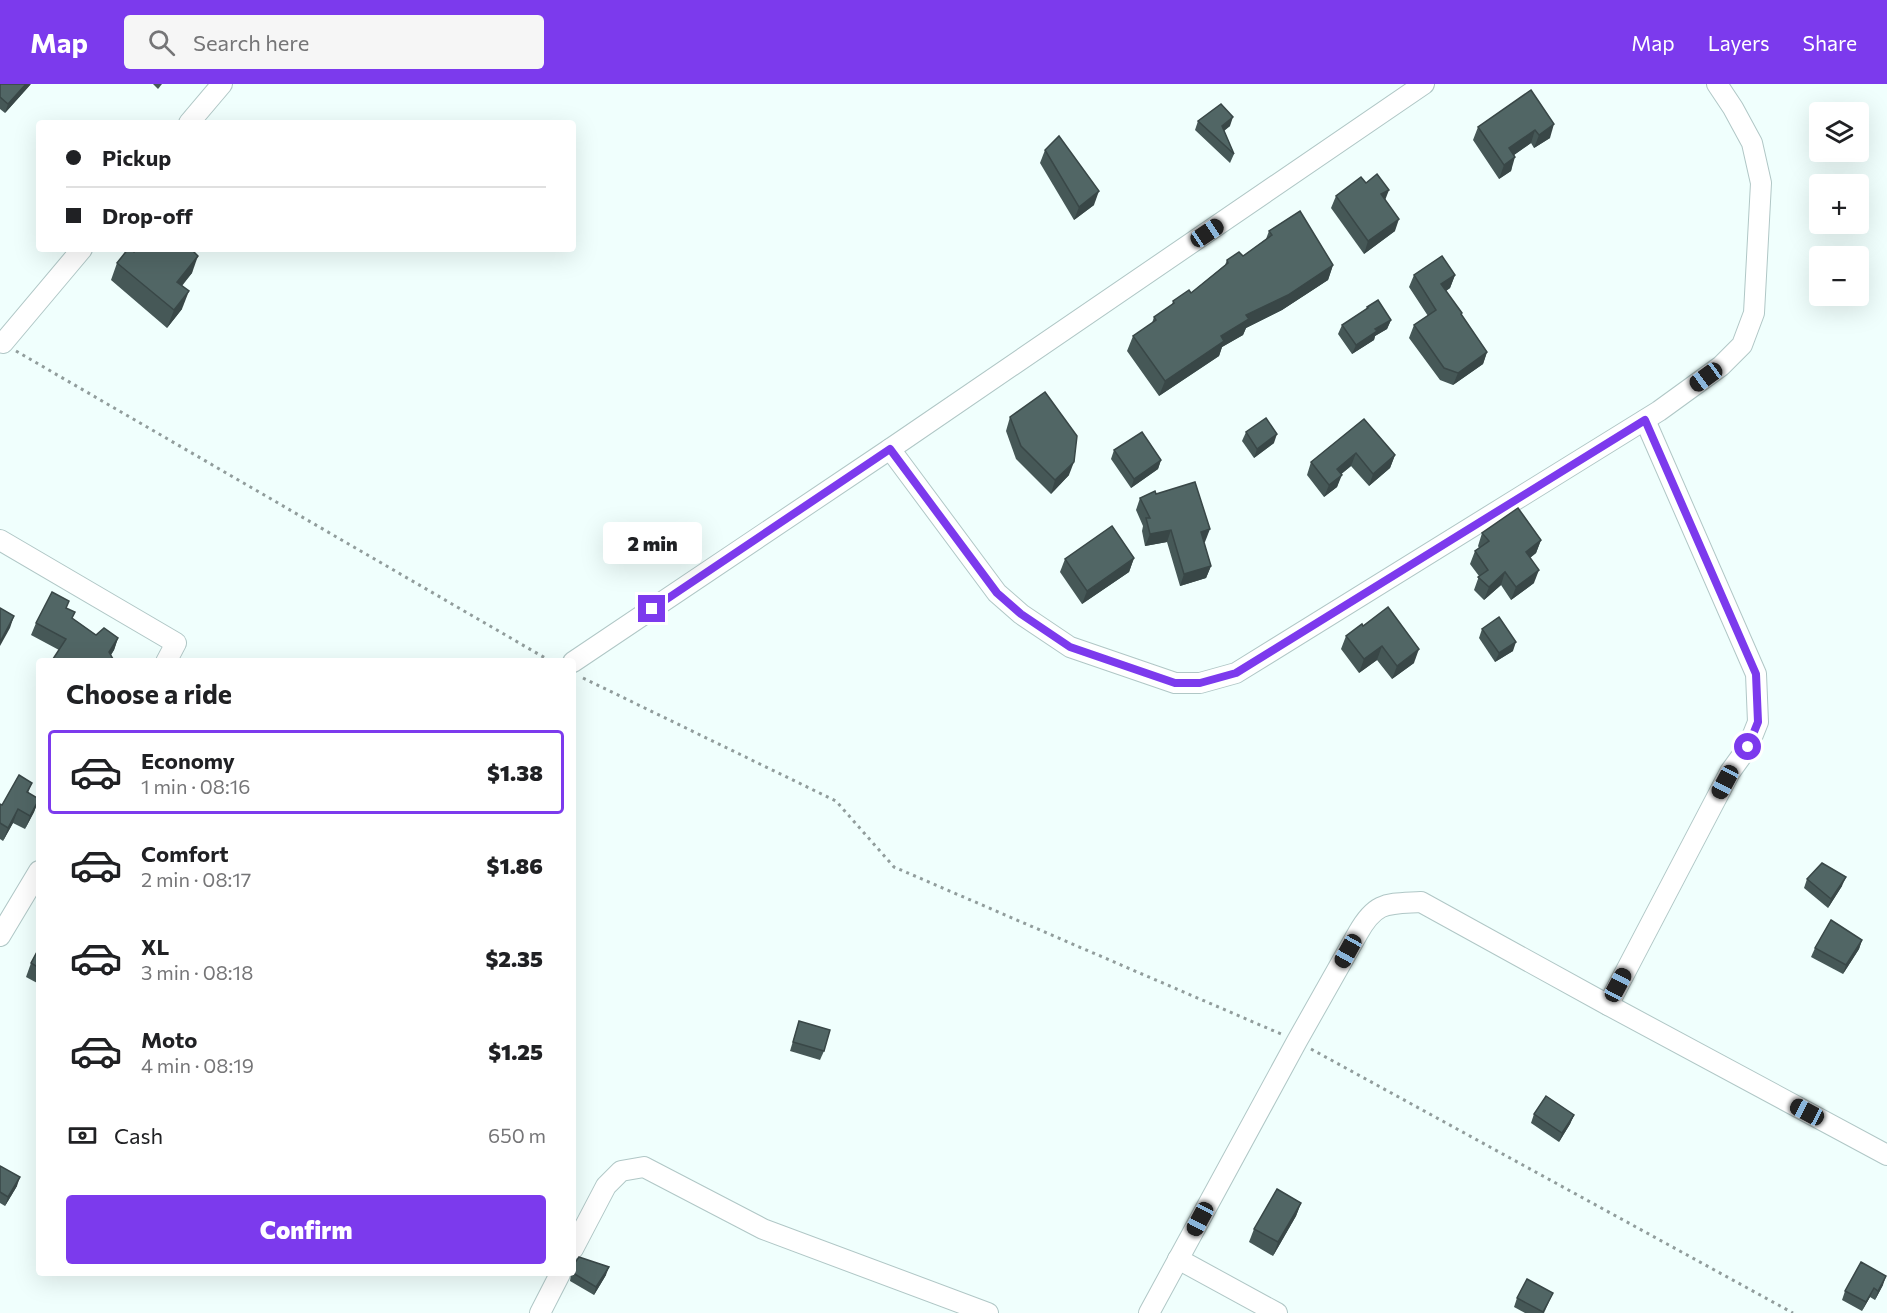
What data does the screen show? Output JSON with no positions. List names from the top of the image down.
{
  "page": {
    "header": "Map",
    "search": "Search here",
    "nav": ["Map", "Layers", "Share"],
    "map_buttons": ["+", "−"],
    "banner": ["Pickup", "Drop-off"],
    "bubble": "2 min",
    "heading": "Choose a ride",
    "list": [
      {
        "name": "Economy",
        "note": "1 min · 08:16",
        "value": "$1.38"
      },
      {
        "name": "Comfort",
        "note": "2 min · 08:17",
        "value": "$1.86"
      },
      {
        "name": "XL",
        "note": "3 min · 08:18",
        "value": "$2.35"
      },
      {
        "name": "Moto",
        "note": "4 min · 08:19",
        "value": "$1.25"
      }
    ],
    "pay": ["Cash", "650 m"],
    "buttons": "Confirm"
  }
}
